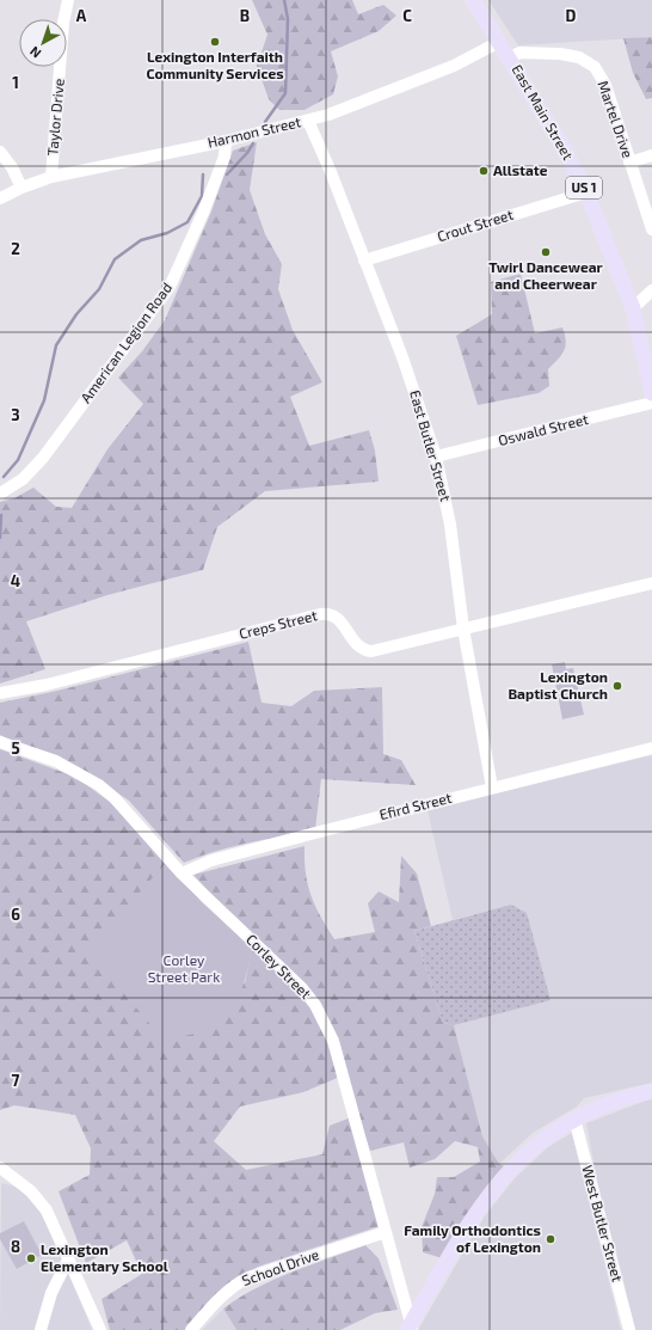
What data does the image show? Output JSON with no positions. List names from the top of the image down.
{
  "streets": {
    "main road": ["East Main Street", "US 1"],
    "street": [
      "Taylor Drive",
      "Martel Drive",
      "Harmon Street",
      "Crout Street",
      "American Legion Road",
      "Oswald Street",
      "East Butler Street",
      "Creps Street",
      "Efird Street",
      "Corley Street",
      "West Butler Street",
      "School Drive"
    ]
  },
  "crossings": [
    ["East Main Street", "Martel Drive"],
    ["East Main Street", "Harmon Street"],
    ["East Main Street", "Crout Street"],
    ["Taylor Drive", "Harmon Street"],
    ["Harmon Street", "American Legion Road"],
    ["Harmon Street", "East Butler Street"],
    ["Crout Street", "East Butler Street"],
    ["Oswald Street", "East Butler Street"],
    ["East Butler Street", "Creps Street"],
    ["East Butler Street", "Efird Street"],
    ["Efird Street", "Corley Street"],
    ["Corley Street", "School Drive"]
  ],
  "parks": ["Corley Street Park"],
  "places": [
    "Lexington Interfaith Community Services",
    "Allstate",
    "Twirl Dancewear and Cheerwear",
    "Lexington Baptist Church",
    "Family Orthodontics of Lexington",
    "Lexington Elementary School"
  ],
  "north": "bottom left",
  "grid": {
    "columns": [
      "A",
      "B",
      "C",
      "D"
    ],
    "rows": [
      "1",
      "2",
      "3",
      "4",
      "5",
      "6",
      "7",
      "8"
    ]
  }
}
